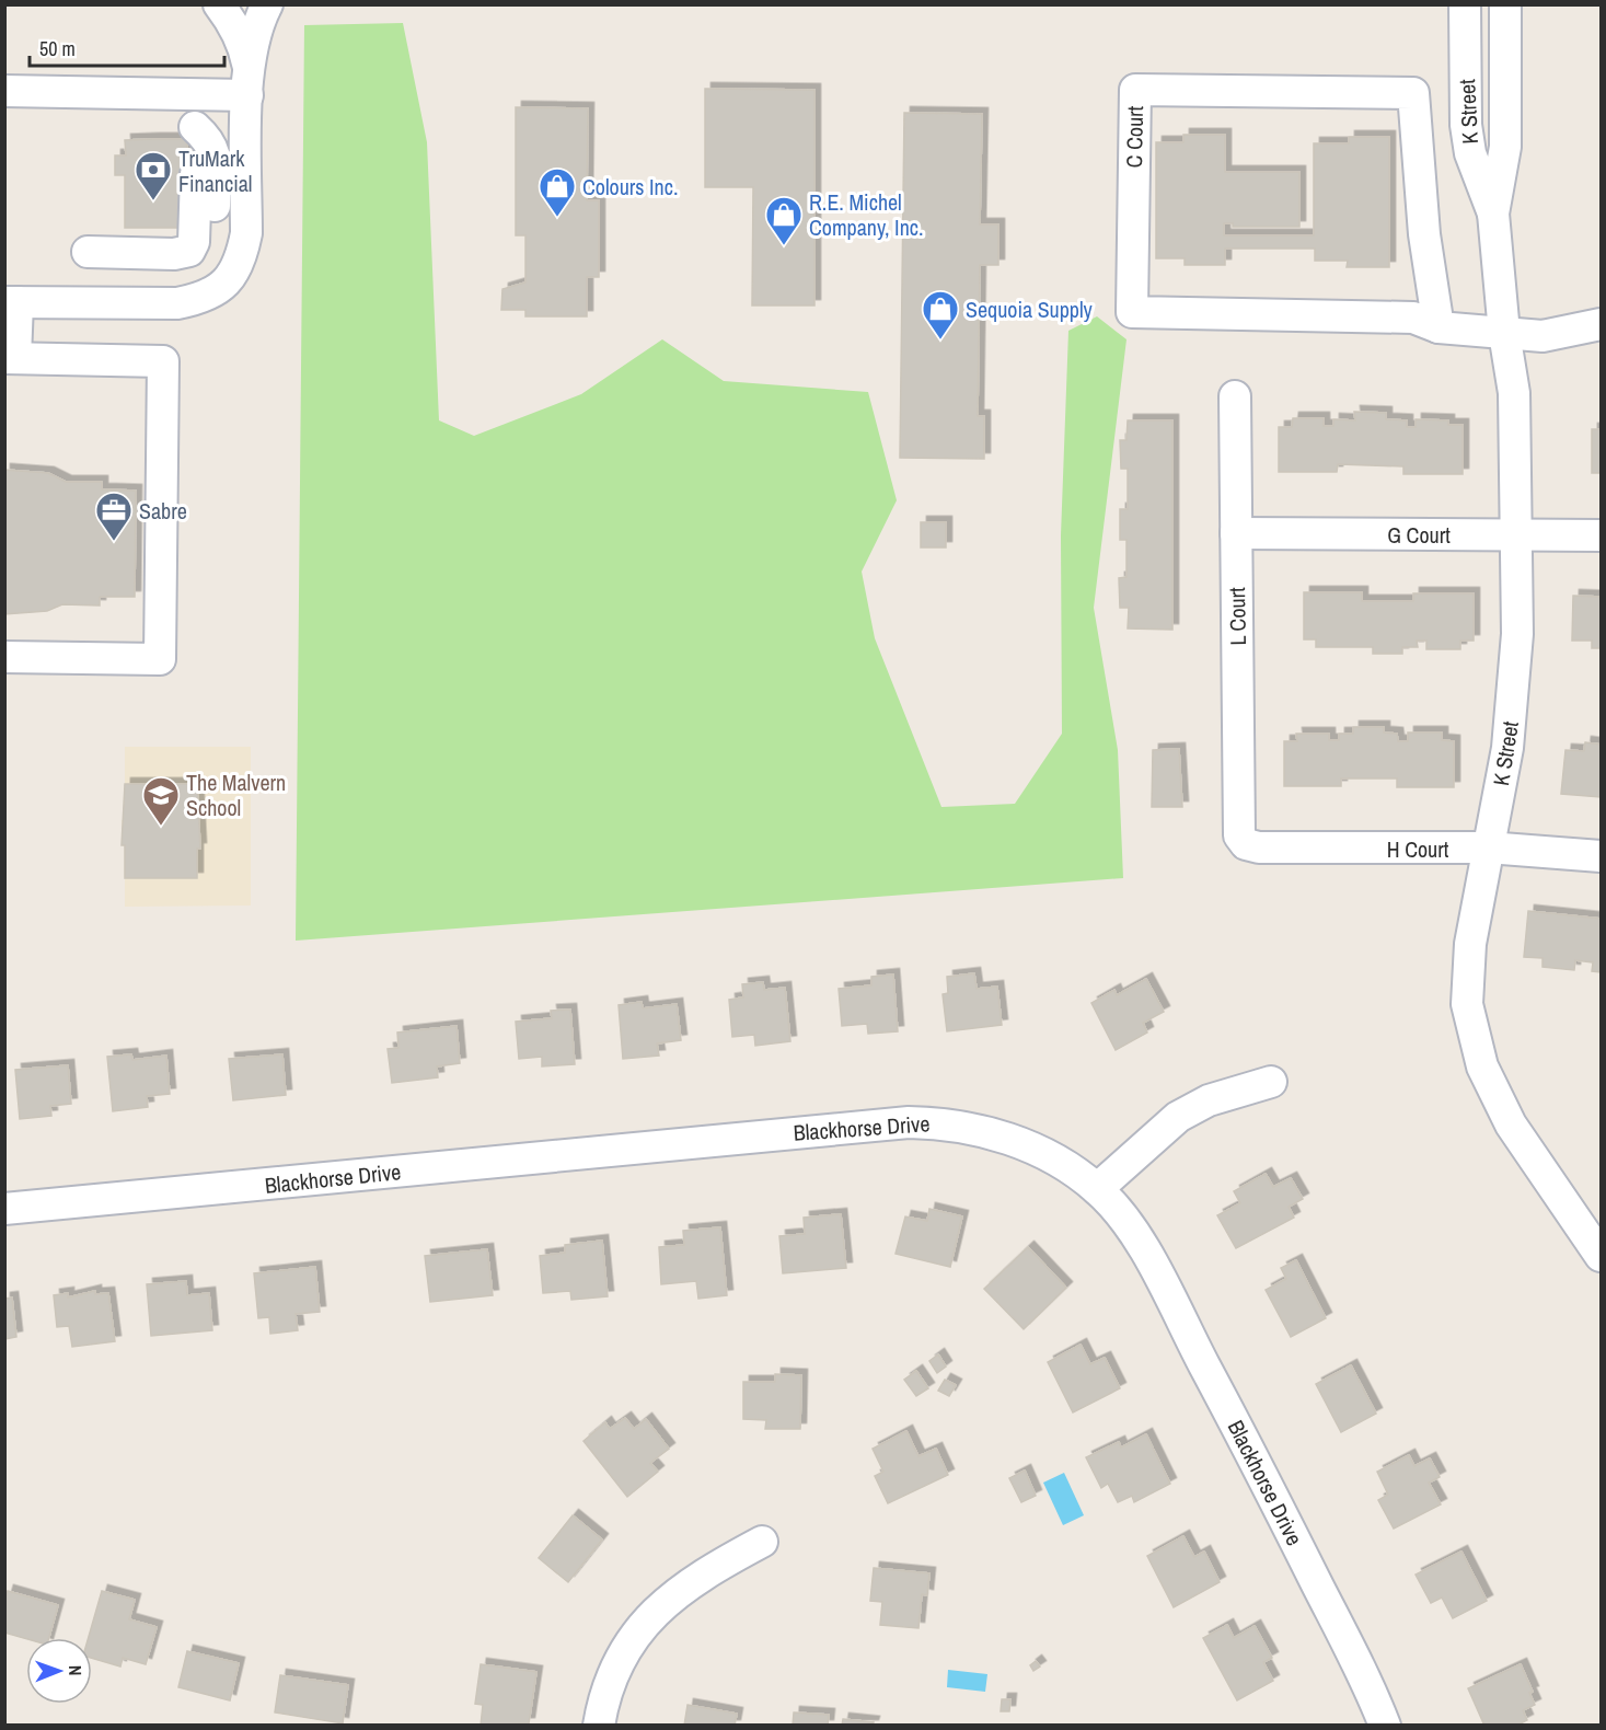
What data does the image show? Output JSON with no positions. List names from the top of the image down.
{
  "streets": {
    "street": [
      "K Street",
      "C Court",
      "G Court",
      "L Court",
      "H Court",
      "Blackhorse Drive"
    ]
  },
  "crossings": [
    ["K Street", "C Court"],
    ["K Street", "G Court"],
    ["K Street", "H Court"],
    ["G Court", "L Court"],
    ["L Court", "H Court"]
  ],
  "places": {
    "bank": ["TruMark Financial"],
    "shop": ["Colours Inc.", "R.E. Michel Company, Inc.", "Sequoia Supply"],
    "office": ["Sabre"],
    "school or university": ["The Malvern School"]
  },
  "scale_bar": "50 m",
  "north": "right"
}
